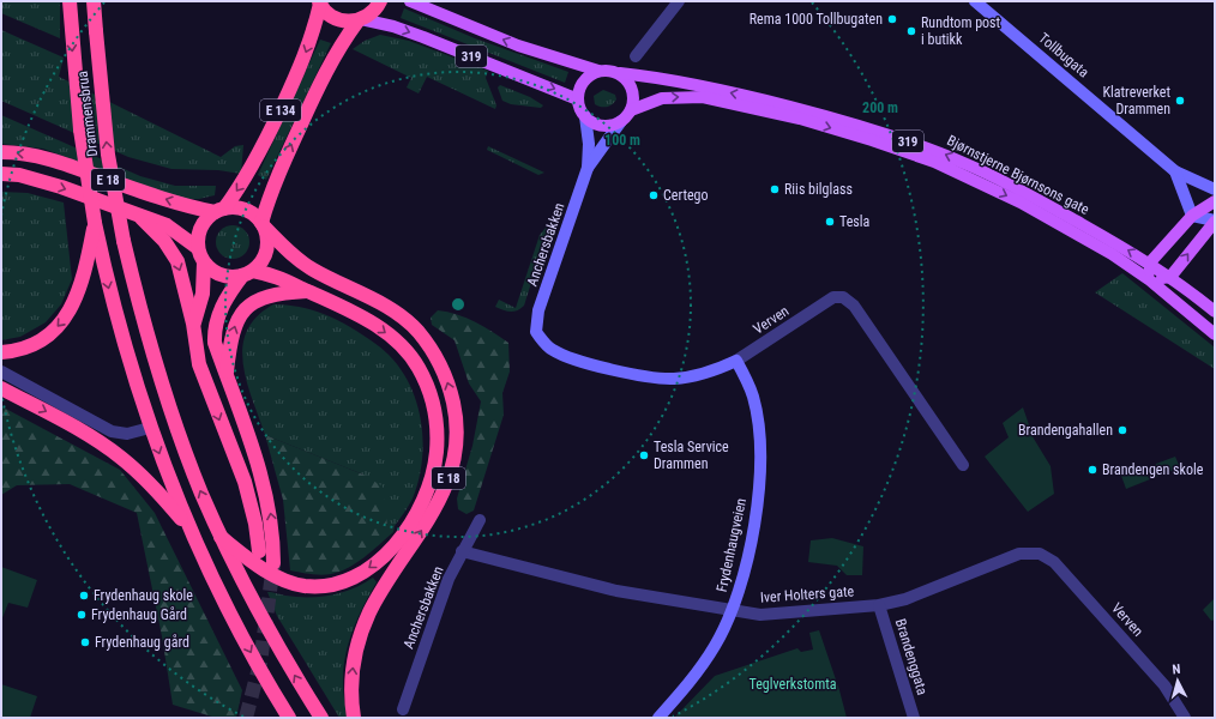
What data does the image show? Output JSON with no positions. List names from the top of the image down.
{
  "streets": {
    "highway": ["E 134", "Drammensbrua", "E 18"],
    "main road": ["319", "Bjørnstjerne Bjørnsons gate"],
    "street": [
      "Tollbugata",
      "Anchersbakken",
      "Verven",
      "Frydenhaugveien",
      "Iver Holters gate",
      "Brandenggata"
    ]
  },
  "crossings": [
    ["319", "E 134"],
    ["319", "Bjørnstjerne Bjørnsons gate"],
    ["E 134", "E 18"],
    ["Drammensbrua", "E 18"],
    ["Anchersbakken", "Verven"],
    ["Anchersbakken", "Iver Holters gate"],
    ["Verven", "Frydenhaugveien"],
    ["Verven", "Iver Holters gate"],
    ["Frydenhaugveien", "Iver Holters gate"],
    ["Iver Holters gate", "Brandenggata"]
  ],
  "parks": ["Teglverkstomta"],
  "places": [
    "Rema 1000 Tollbugaten",
    "Rundtom post i butikk",
    "Klatreverket Drammen",
    "Riis bilglass",
    "Certego",
    "Tesla",
    "Brandengahallen",
    "Tesla Service Drammen",
    "Brandengen skole",
    "Frydenhaug skole",
    "Frydenhaug Gård",
    "Frydenhaug gård"
  ],
  "north": "top",
  "rings": ["200 m", "100 m"]
}
